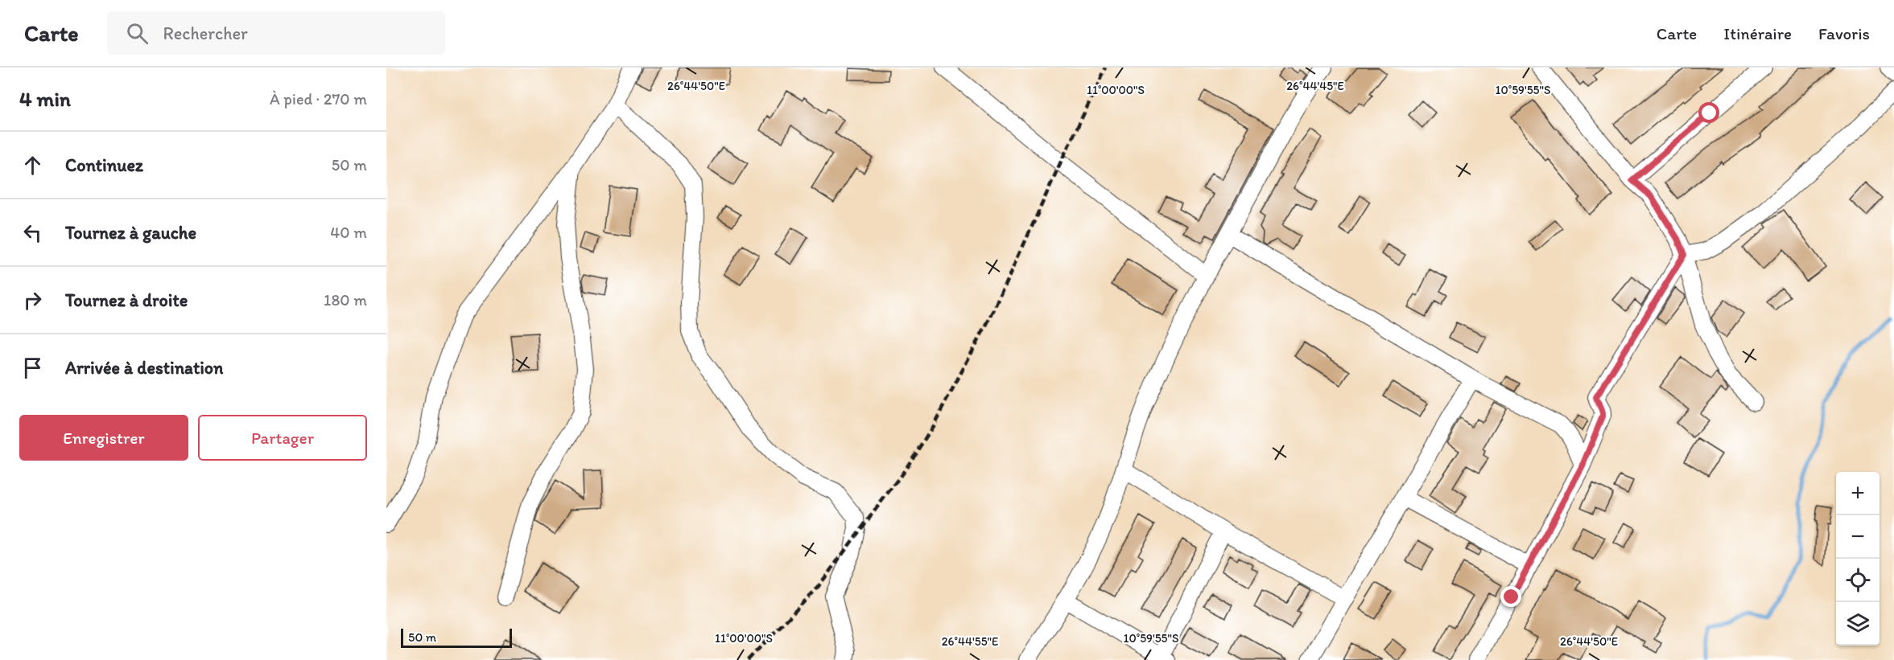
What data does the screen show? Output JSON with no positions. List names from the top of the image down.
{
  "scale_bar": "50 m",
  "page": {
    "header": "Carte",
    "search": "Rechercher",
    "nav": ["Carte", "Itinéraire", "Favoris"],
    "heading": ["4 min", "À pied · 270 m"],
    "list": [
      ["Continuez", "50 m"],
      ["Tournez à gauche", "40 m"],
      ["Tournez à droite", "180 m"],
      "Arrivée à destination"
    ],
    "buttons": ["Enregistrer", "Partager"],
    "map_buttons": ["+", "−"],
    "scale": "50 m"
  },
  "coordinates": [
    "26°44'45\"E",
    "26°44'50\"E",
    "11°00'00\"S",
    "10°59'55\"S",
    "26°44'55\"E"
  ]
}
